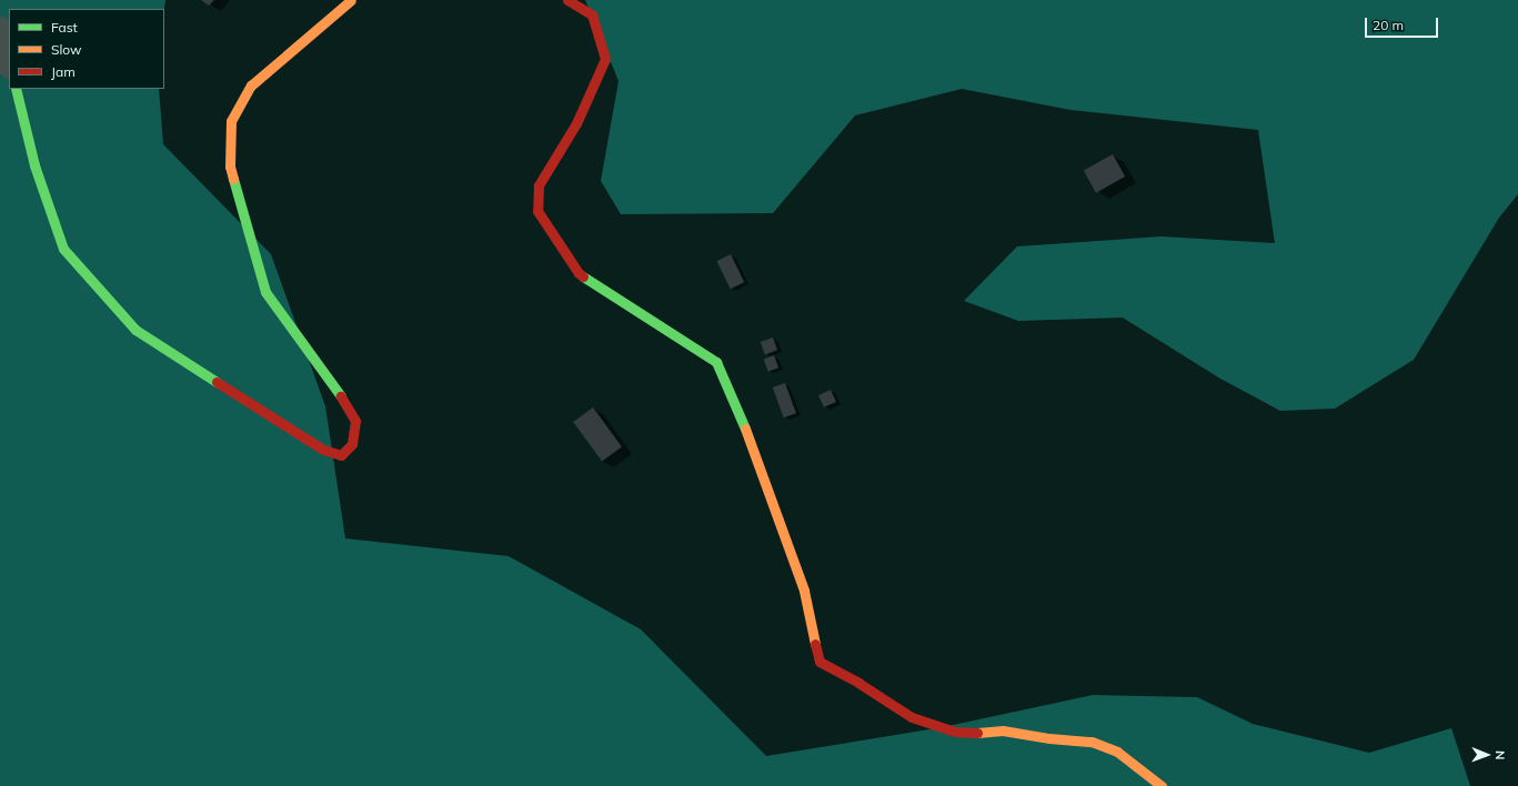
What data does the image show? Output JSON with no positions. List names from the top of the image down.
{
  "legend": ["Fast", "Slow", "Jam"],
  "scale_bar": "20 m",
  "north": "right"
}
